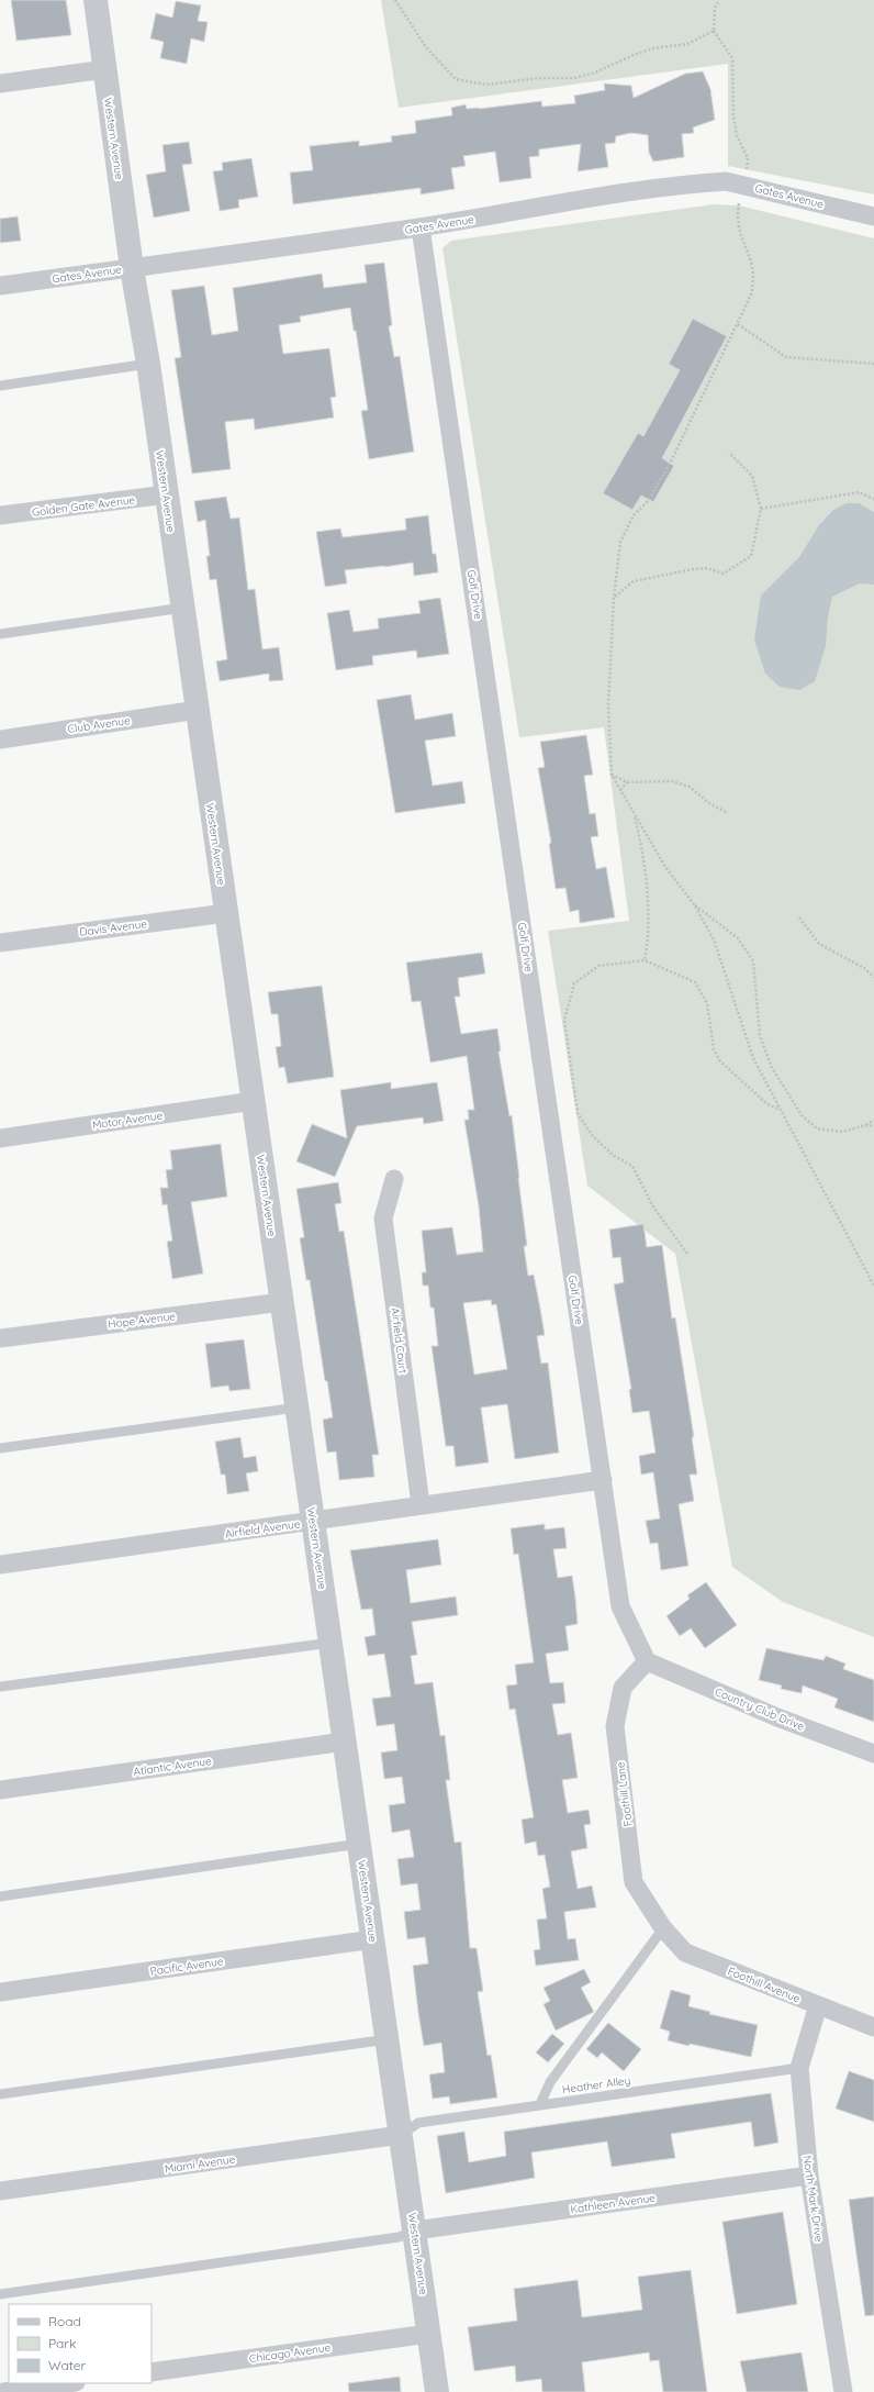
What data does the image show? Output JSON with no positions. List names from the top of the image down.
{
  "streets": {
    "street": [
      "Western Avenue",
      "Gates Avenue",
      "Golden Gate Avenue",
      "Golf Drive",
      "Club Avenue",
      "Davis Avenue",
      "Motor Avenue",
      "Hope Avenue",
      "Airfield Court",
      "Airfield Avenue",
      "Country Club Drive",
      "Atlantic Avenue",
      "Foothill Lane",
      "Pacific Avenue",
      "Foothill Avenue",
      "Miami Avenue",
      "North Mark Drive",
      "Kathleen Avenue",
      "Chicago Avenue"
    ],
    "lane": ["Heather Alley"]
  },
  "crossings": [
    ["Western Avenue", "Gates Avenue"],
    ["Western Avenue", "Golden Gate Avenue"],
    ["Western Avenue", "Club Avenue"],
    ["Western Avenue", "Davis Avenue"],
    ["Western Avenue", "Motor Avenue"],
    ["Western Avenue", "Hope Avenue"],
    ["Western Avenue", "Airfield Avenue"],
    ["Western Avenue", "Atlantic Avenue"],
    ["Western Avenue", "Pacific Avenue"],
    ["Western Avenue", "Heather Alley"],
    ["Western Avenue", "Miami Avenue"],
    ["Western Avenue", "Kathleen Avenue"],
    ["Western Avenue", "Chicago Avenue"],
    ["Gates Avenue", "Golf Drive"],
    ["Golf Drive", "Airfield Avenue"],
    ["Golf Drive", "Country Club Drive"],
    ["Golf Drive", "Foothill Lane"],
    ["Airfield Court", "Airfield Avenue"],
    ["Country Club Drive", "Foothill Lane"],
    ["Foothill Lane", "Foothill Avenue"],
    ["Foothill Avenue", "North Mark Drive"],
    ["Heather Alley", "Miami Avenue"],
    ["Heather Alley", "North Mark Drive"],
    ["North Mark Drive", "Kathleen Avenue"]
  ],
  "legend": ["Road", "Park", "Water"]
}
